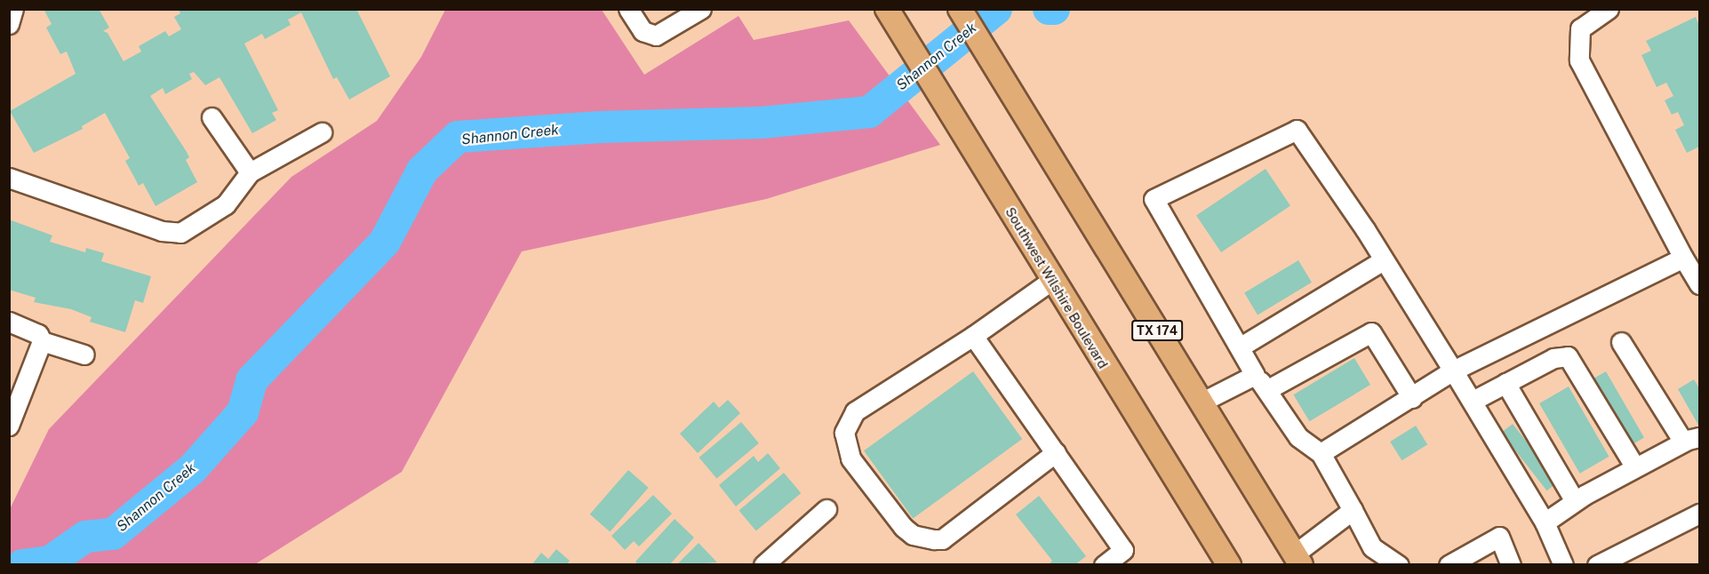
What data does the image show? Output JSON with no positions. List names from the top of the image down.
{
  "streets": {
    "main road": ["Southwest Wilshire Boulevard", "TX 174"]
  },
  "water": ["Shannon Creek"]
}
